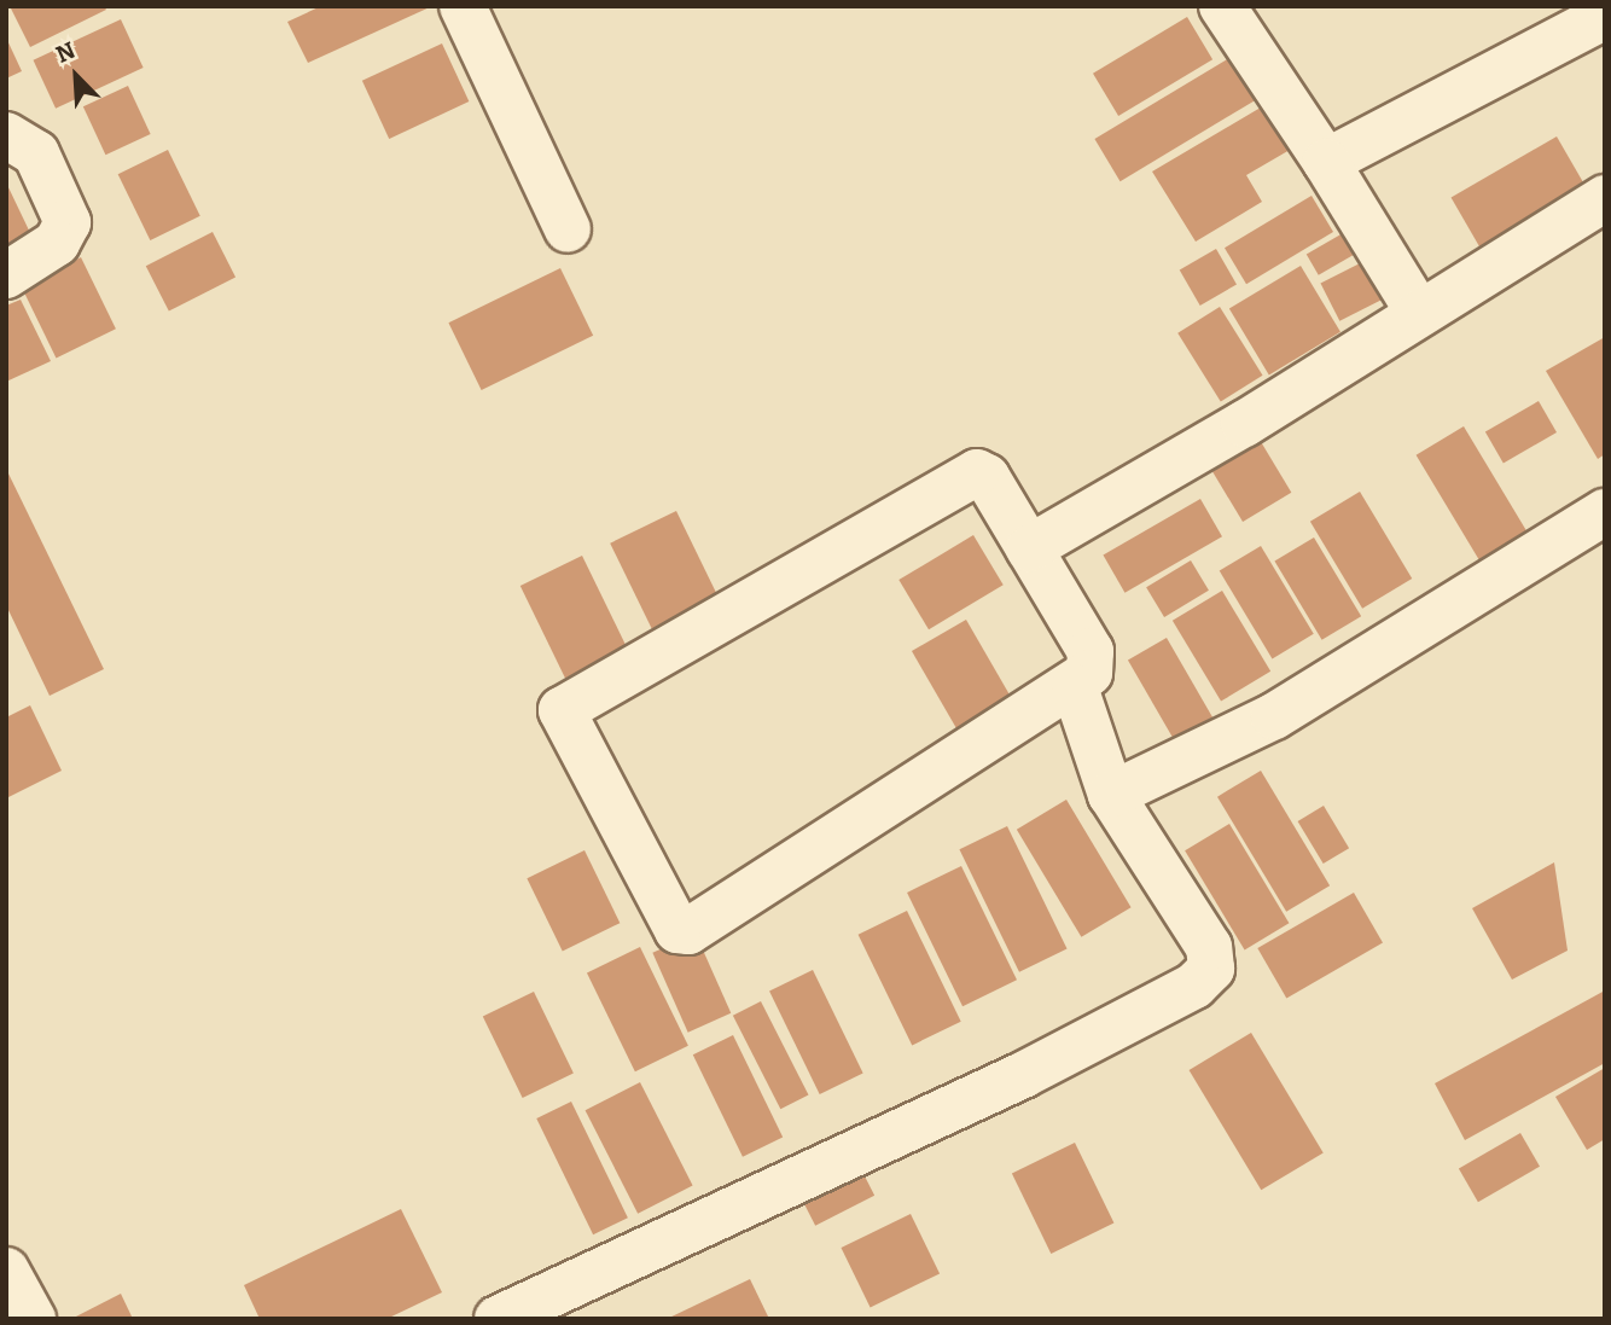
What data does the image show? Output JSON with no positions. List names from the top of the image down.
{
  "north": "top left"
}
